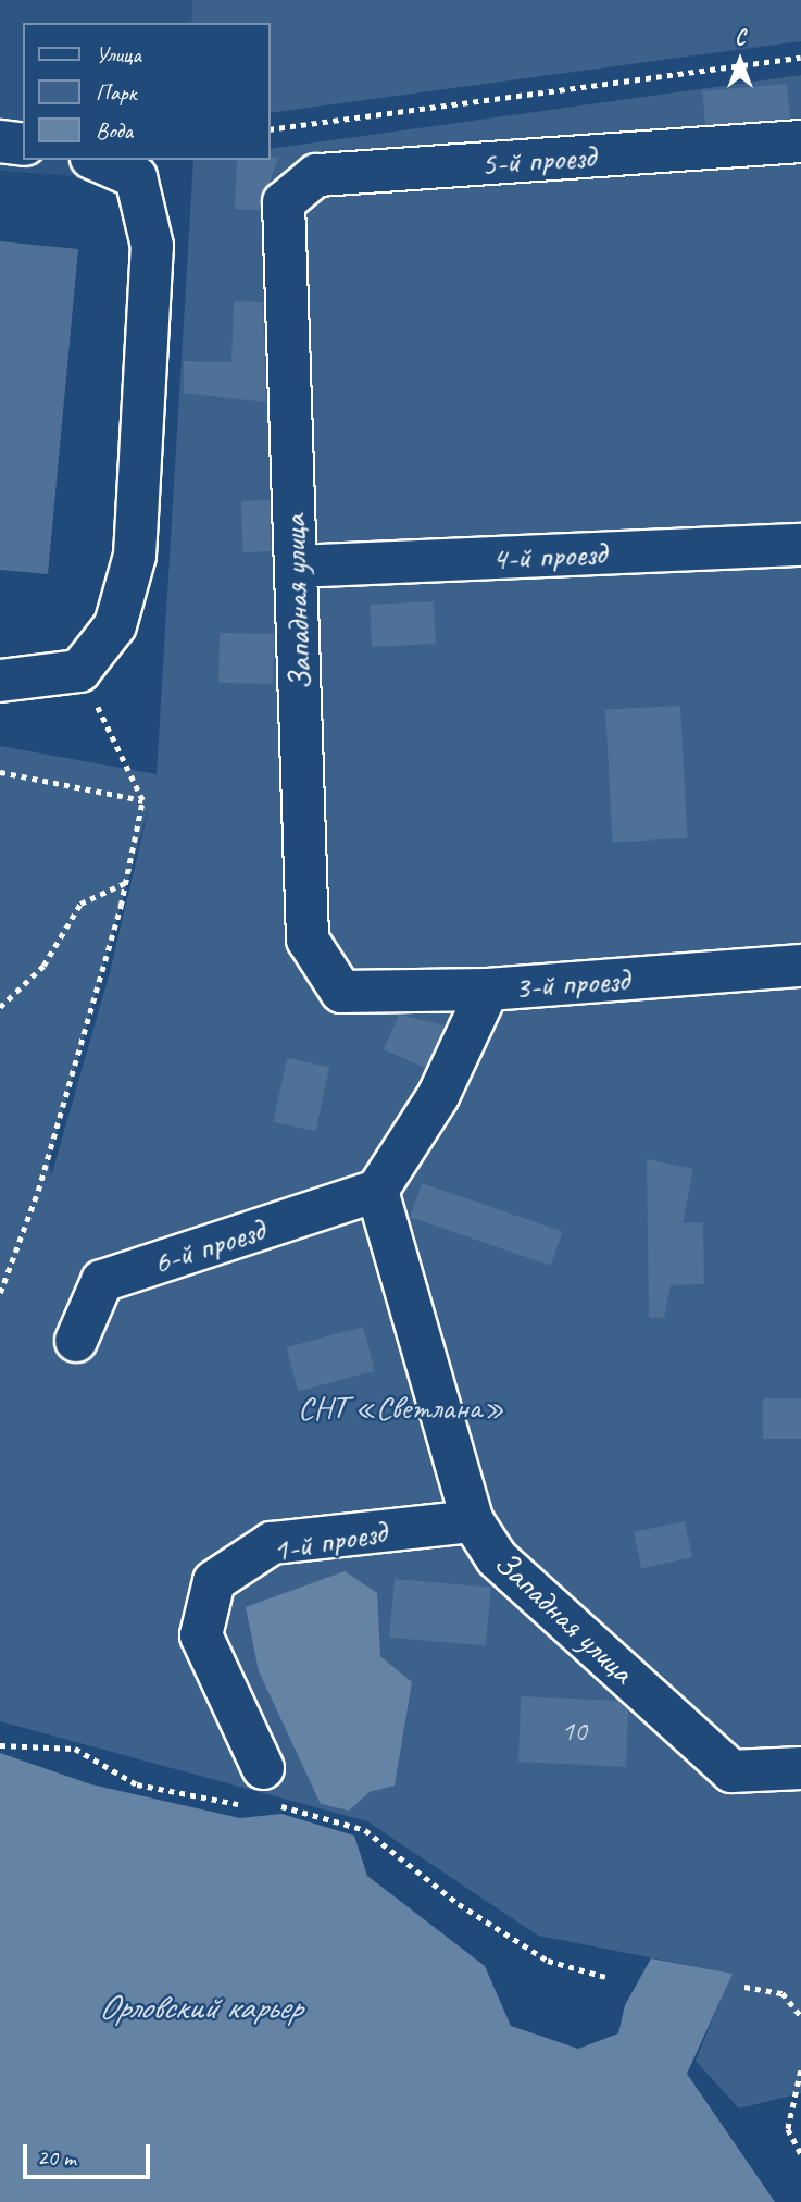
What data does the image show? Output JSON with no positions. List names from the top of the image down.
{
  "streets": {
    "street": [
      "5-й проезд",
      "4-й проезд",
      "Западная улица",
      "3-й проезд",
      "6-й проезд",
      "1-й проезд"
    ]
  },
  "crossings": [
    ["5-й проезд", "Западная улица"],
    ["4-й проезд", "Западная улица"],
    ["Западная улица", "3-й проезд"],
    ["Западная улица", "6-й проезд"],
    ["Западная улица", "1-й проезд"]
  ],
  "water": ["Орловский карьер"],
  "parks": ["СНТ «Светлана»"],
  "house_numbers": ["10"],
  "legend": ["Улица", "Парк", "Вода"],
  "scale_bar": "20 m",
  "north": "top"
}
